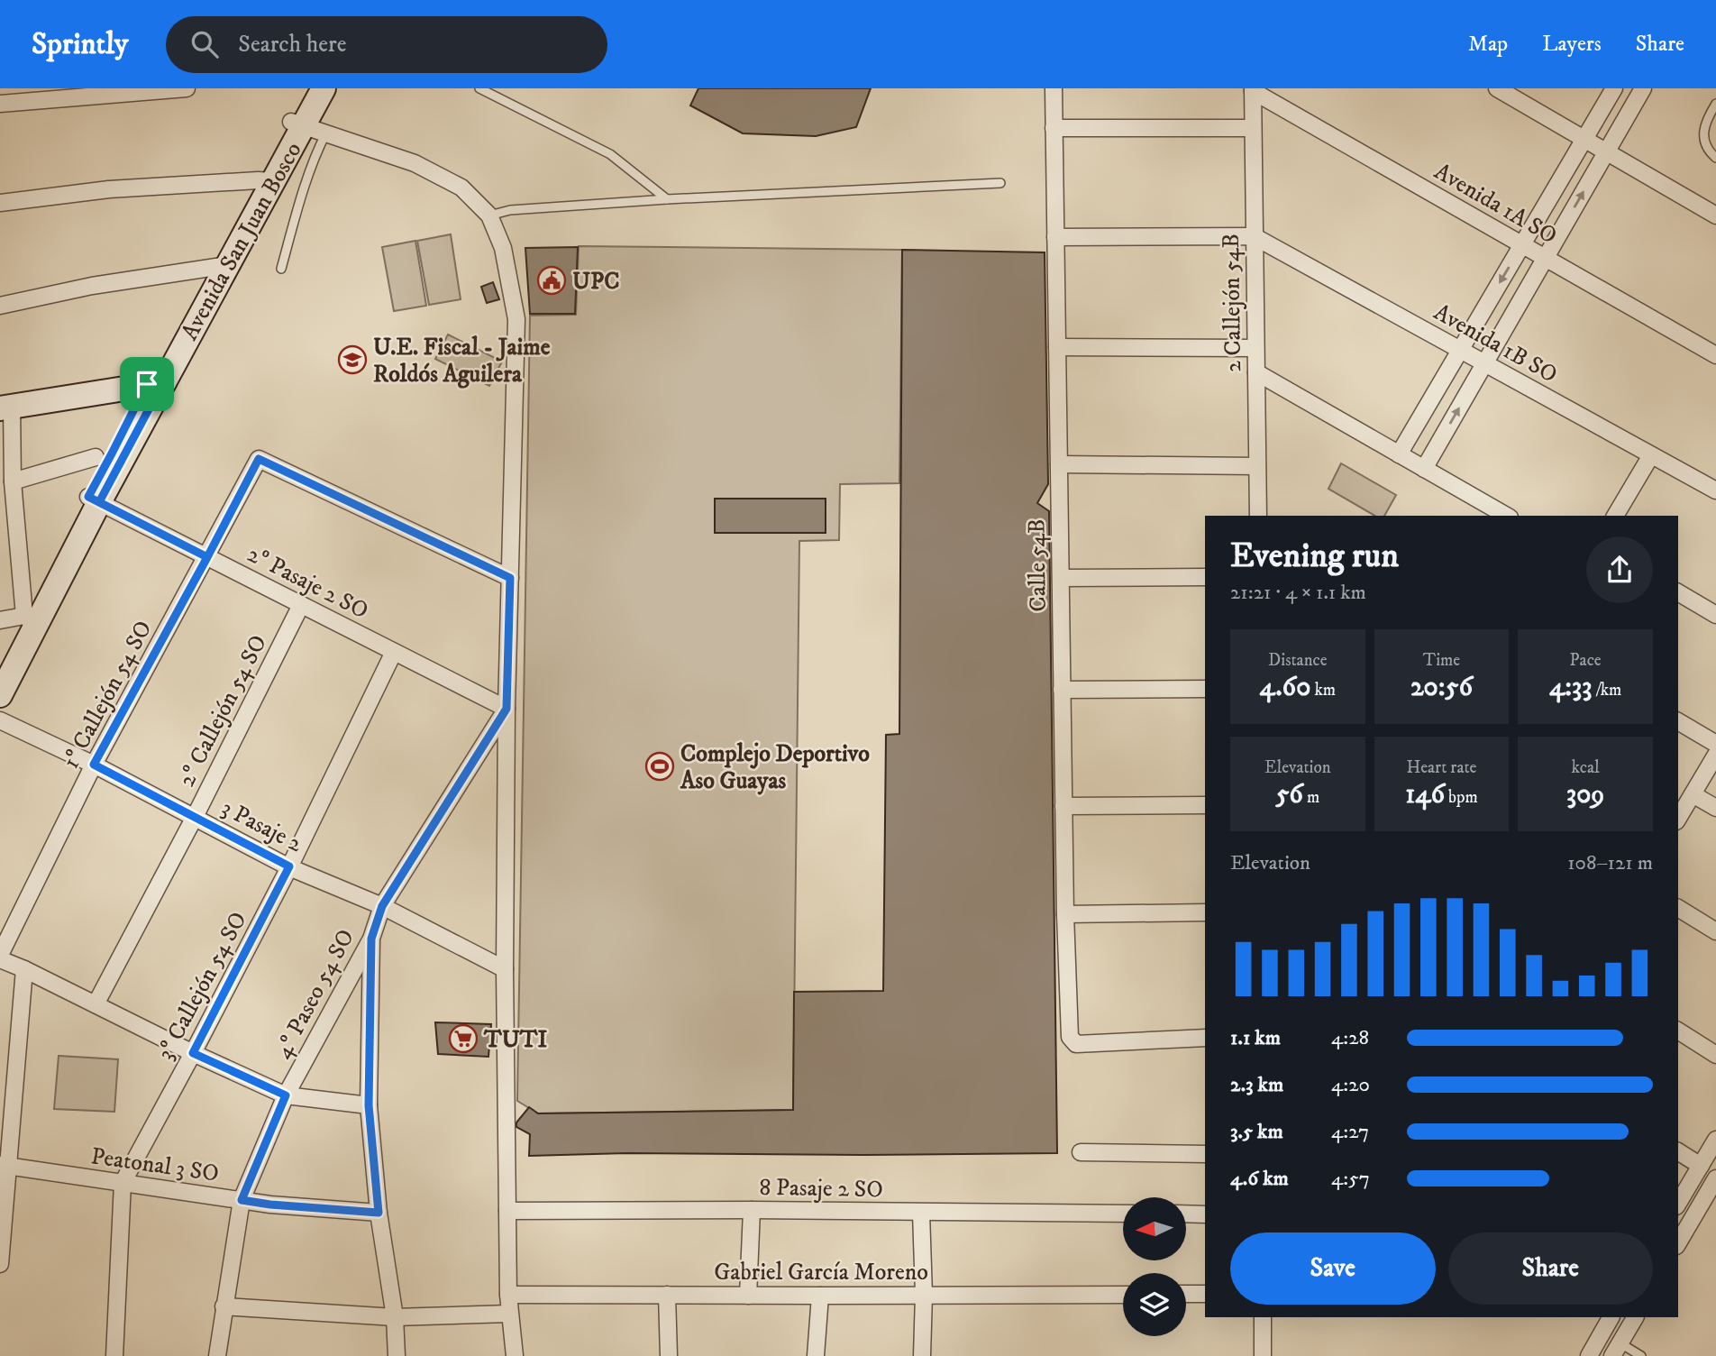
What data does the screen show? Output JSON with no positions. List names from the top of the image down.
{
  "streets": {
    "street": [
      "Avenida 1A SO",
      "Avenida San Juan Bosco",
      "2 Callejón 54B",
      "Avenida 1B SO",
      "Calle 54B",
      "2º Pasaje 2 SO",
      "1º Callejón 54 SO",
      "2º Callejón 54 SO",
      "3 Pasaje 2",
      "3º Callejón 54 SO",
      "4º Paseo 54 SO",
      "Peatonal 3 SO",
      "8 Pasaje 2 SO",
      "Gabriel García Moreno"
    ]
  },
  "crossings": [
    ["Avenida 1A SO", "2 Callejón 54B"],
    ["Avenida San Juan Bosco", "2º Pasaje 2 SO"],
    ["2 Callejón 54B", "Avenida 1B SO"],
    ["2º Pasaje 2 SO", "1º Callejón 54 SO"],
    ["2º Pasaje 2 SO", "2º Callejón 54 SO"],
    ["2º Pasaje 2 SO", "3º Callejón 54 SO"],
    ["2º Pasaje 2 SO", "4º Paseo 54 SO"],
    ["1º Callejón 54 SO", "3 Pasaje 2"],
    ["2º Callejón 54 SO", "3 Pasaje 2"],
    ["3 Pasaje 2", "3º Callejón 54 SO"],
    ["3 Pasaje 2", "4º Paseo 54 SO"],
    ["3º Callejón 54 SO", "Peatonal 3 SO"],
    ["4º Paseo 54 SO", "Peatonal 3 SO"]
  ],
  "places": {
    "public building": ["UPC"],
    "school or university": ["U.E. Fiscal - Jaime Roldós Aguilera"],
    "sports": ["Complejo Deportivo Aso Guayas"],
    "supermarket": ["TUTI"]
  },
  "north": "left",
  "page": {
    "header": "Sprintly",
    "search": "Search here",
    "nav": ["Map", "Layers", "Share"],
    "heading": ["Evening run", "21:21 · 4 × 1.1 km"],
    "stats": [
      ["Distance", "4.60 km"],
      ["Time", "20:56"],
      ["Pace", "4:33 /km"],
      ["Elevation", "56 m"],
      ["Heart rate", "146 bpm"],
      ["kcal", "309"]
    ],
    "chart": ["Elevation", "108–121 m"],
    "list": [
      {
        "name": "1.1 km",
        "note": "4:28"
      },
      {
        "name": "2.3 km",
        "note": "4:20"
      },
      {
        "name": "3.5 km",
        "note": "4:27"
      },
      {
        "name": "4.6 km",
        "note": "4:57"
      }
    ],
    "buttons": ["Save", "Share"]
  }
}
